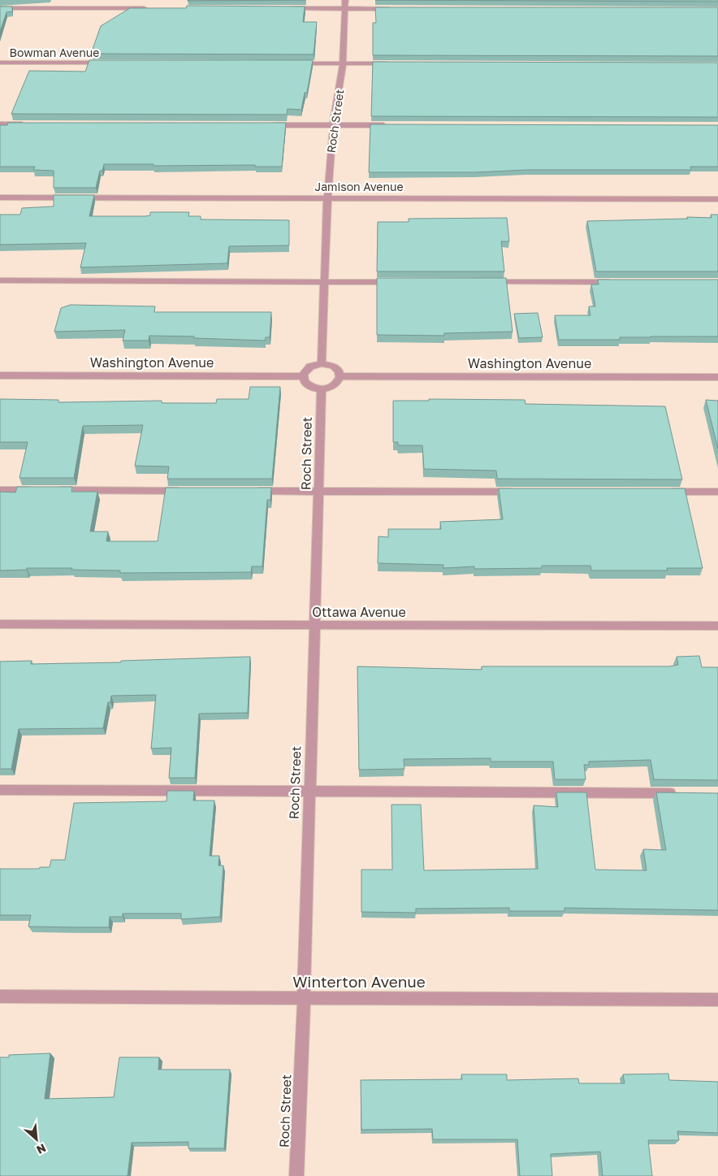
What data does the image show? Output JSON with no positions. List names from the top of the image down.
{
  "streets": {
    "street": [
      "Bowman Avenue",
      "Roch Street",
      "Jamison Avenue",
      "Washington Avenue",
      "Ottawa Avenue",
      "Winterton Avenue"
    ]
  },
  "crossings": [
    ["Roch Street", "Jamison Avenue"],
    ["Roch Street", "Washington Avenue"],
    ["Roch Street", "Ottawa Avenue"],
    ["Roch Street", "Winterton Avenue"]
  ],
  "north": "bottom right"
}
